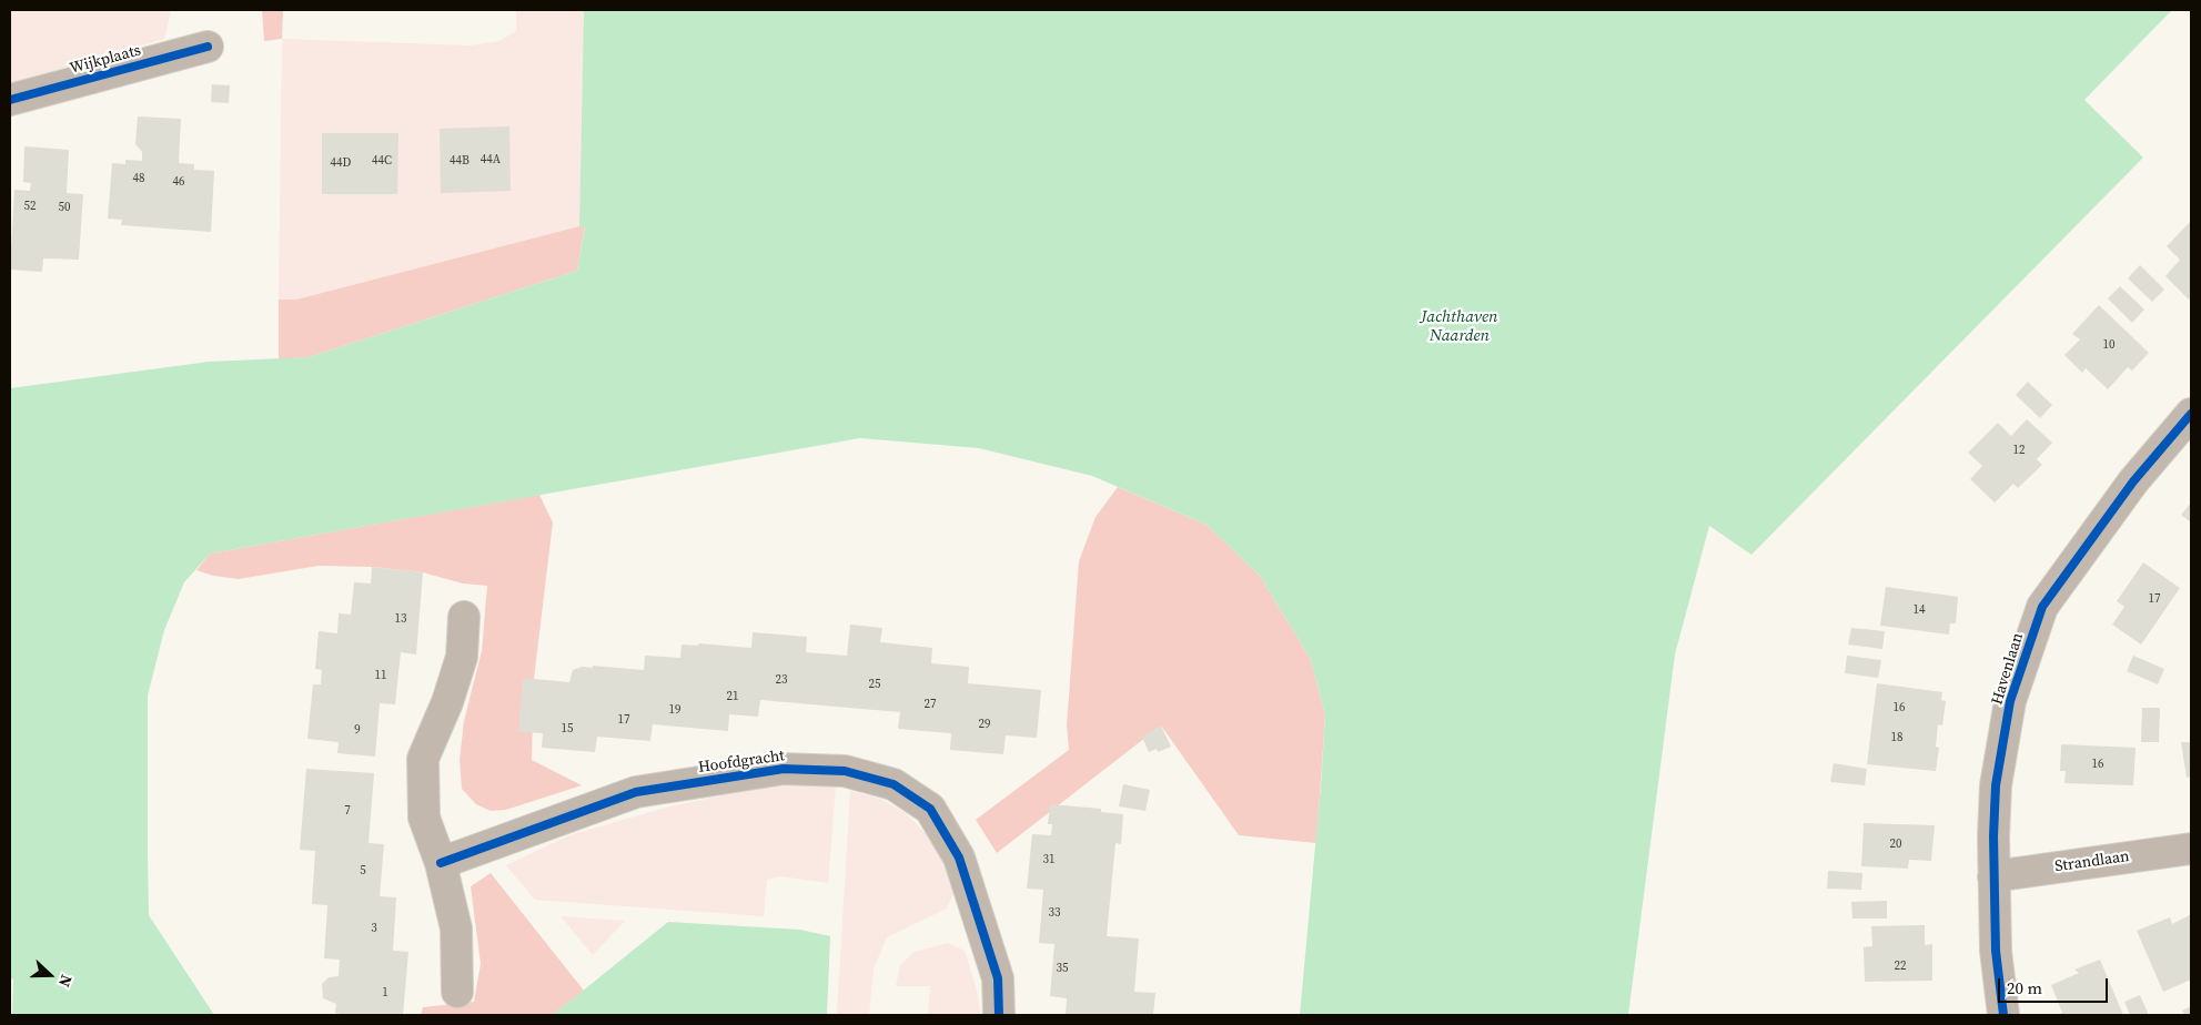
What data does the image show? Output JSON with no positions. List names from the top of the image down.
{
  "streets": {
    "street": [
      "Wijkplaats",
      "Havenlaan",
      "Hoofdgracht",
      "Strandlaan"
    ]
  },
  "crossings": [
    ["Havenlaan", "Strandlaan"]
  ],
  "water": ["Jachthaven Naarden"],
  "house_numbers": [
    "44A",
    "44C",
    "44B",
    "44D",
    "48",
    "46",
    "52",
    "50",
    "10",
    "12",
    "17",
    "14",
    "13",
    "11",
    "23",
    "25",
    "21",
    "27",
    "16",
    "19",
    "17",
    "29",
    "15",
    "9",
    "18",
    "16",
    "7",
    "20",
    "31",
    "5",
    "33",
    "3",
    "22",
    "35",
    "1"
  ],
  "scale_bar": "20 m",
  "north": "right"
}
